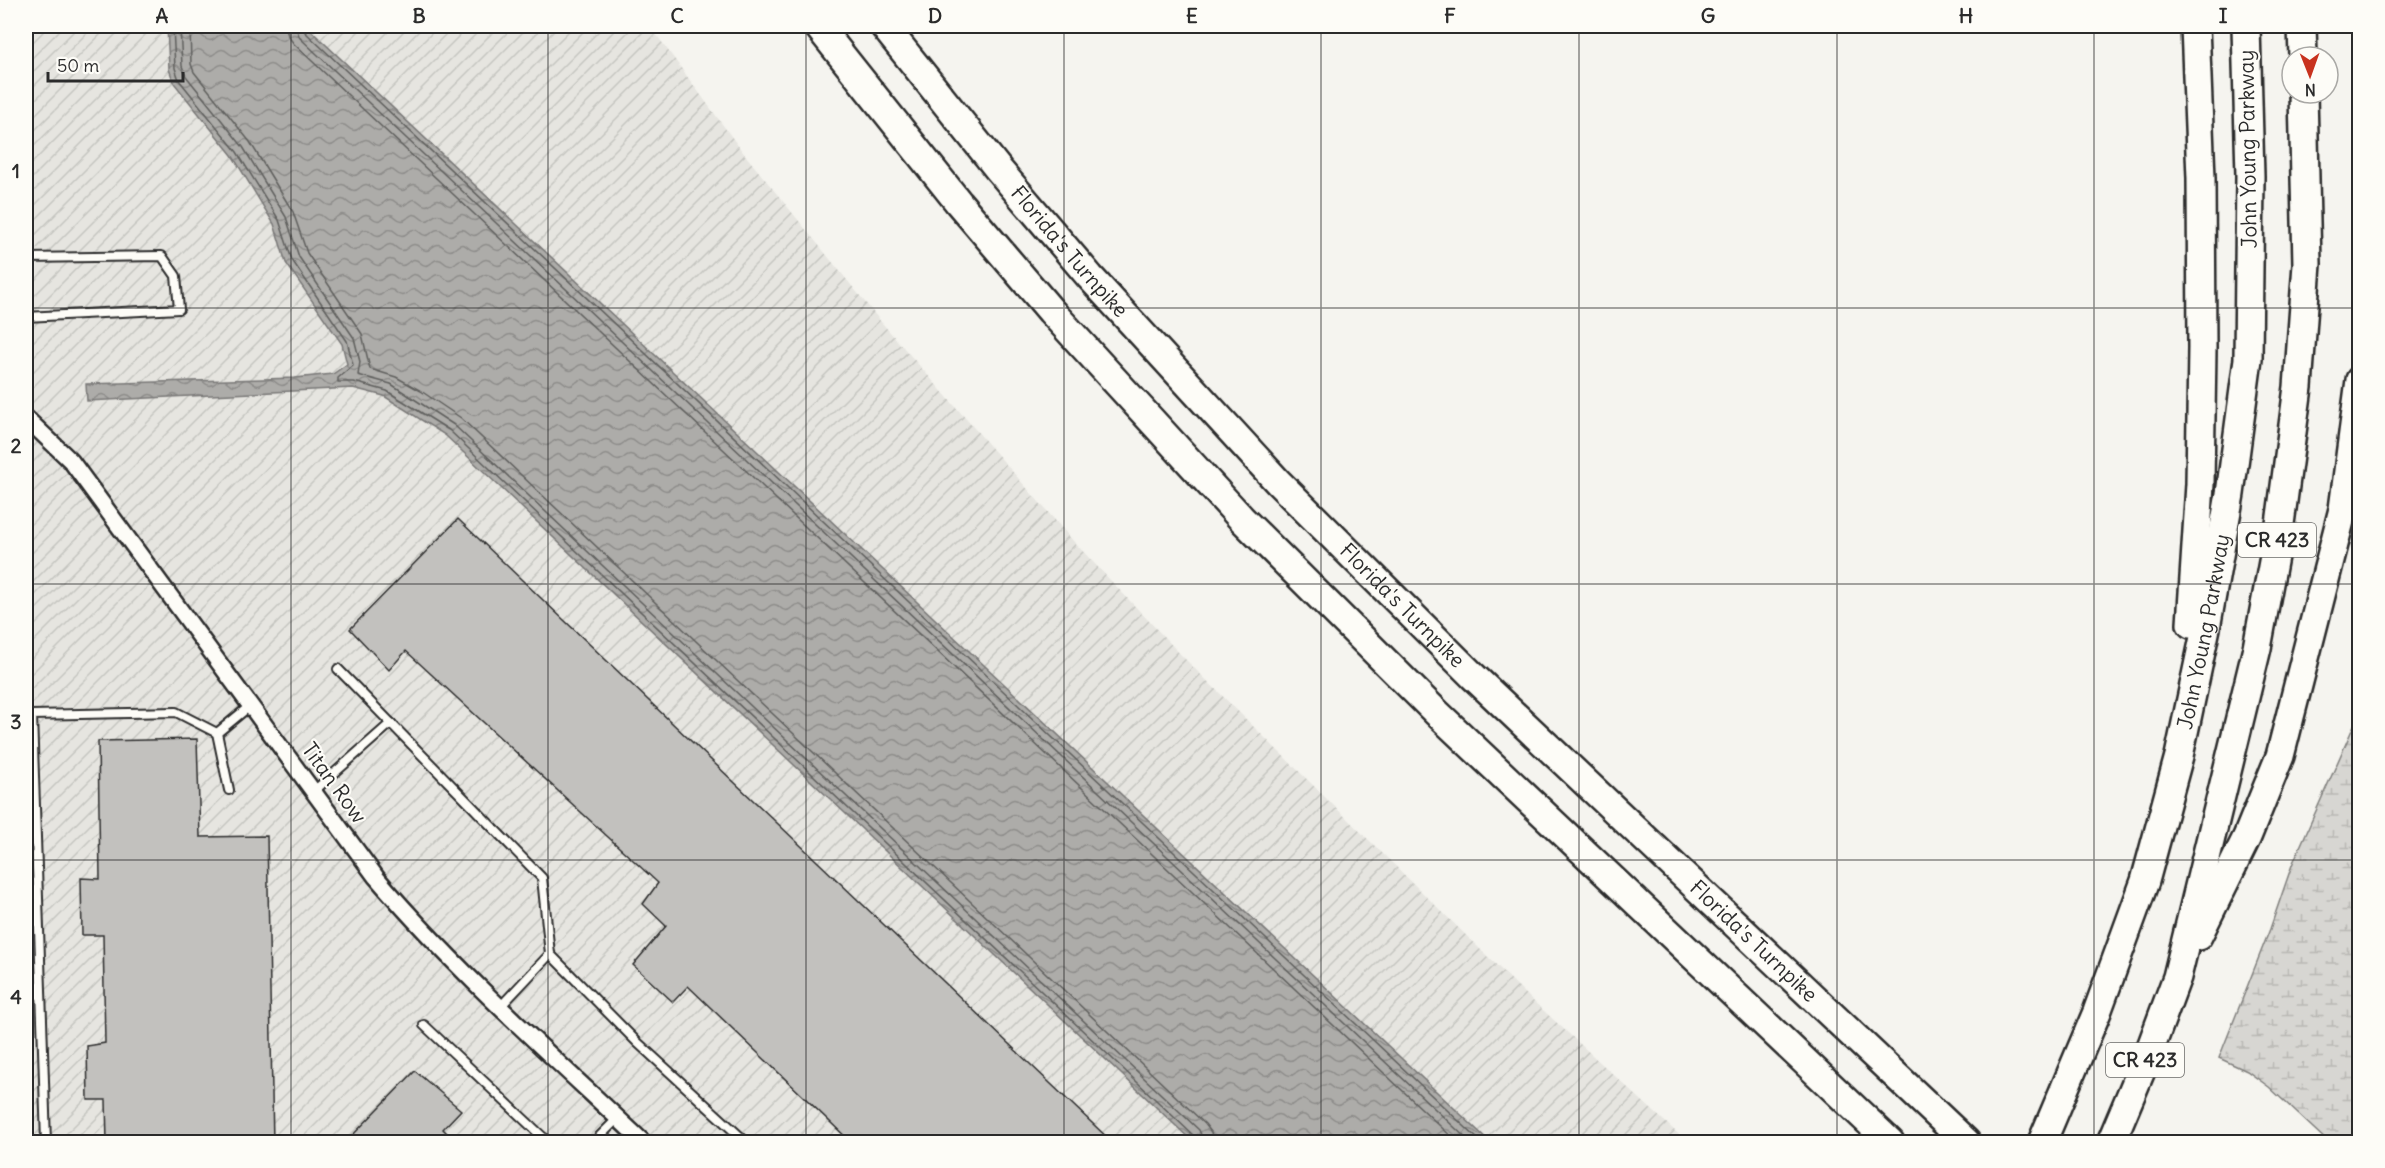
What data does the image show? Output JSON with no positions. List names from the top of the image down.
{
  "streets": {
    "highway": ["John Young Parkway", "Florida's Turnpike", "CR 423"],
    "street": ["Titan Row"]
  },
  "scale_bar": "50 m",
  "north": "bottom",
  "grid": {
    "columns": [
      "A",
      "B",
      "C",
      "D",
      "E",
      "F",
      "G",
      "H",
      "I"
    ],
    "rows": [
      "1",
      "2",
      "3",
      "4"
    ]
  }
}
